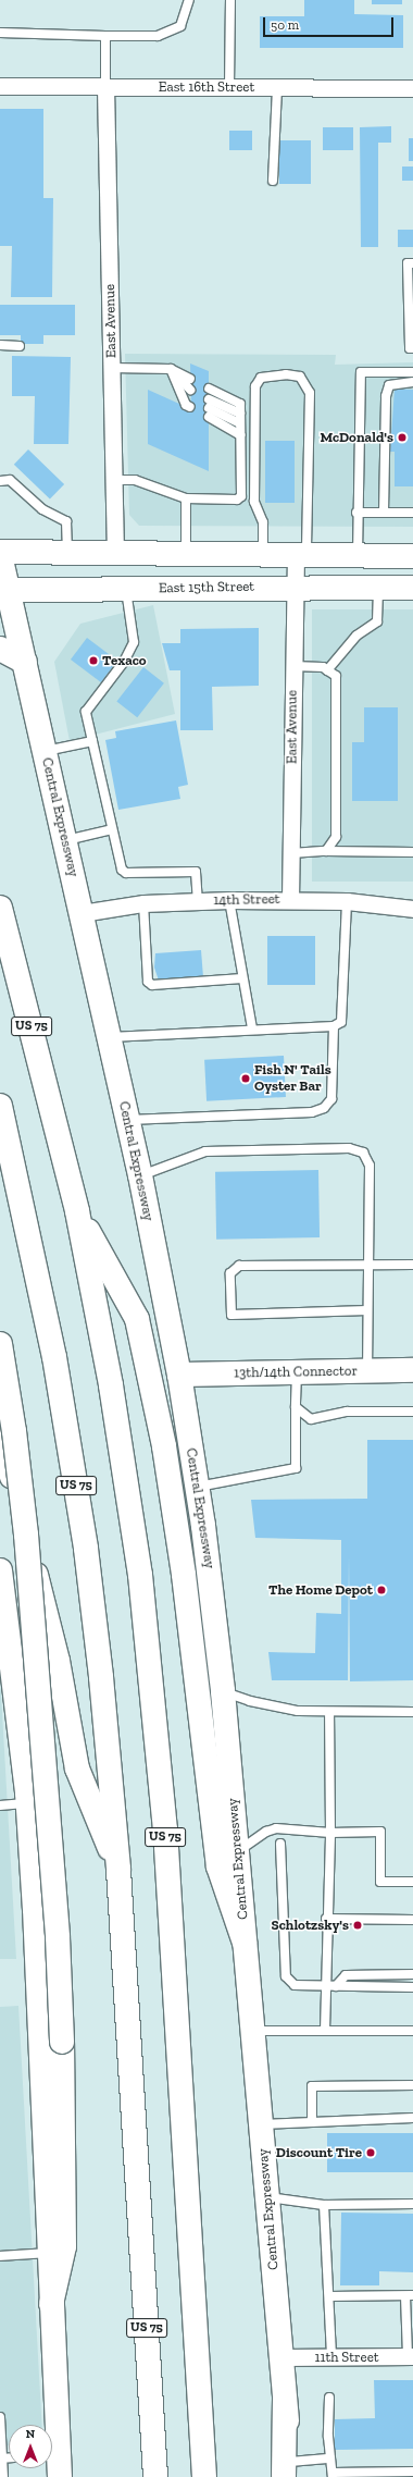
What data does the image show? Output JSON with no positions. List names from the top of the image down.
{
  "streets": {
    "main road": [
      "East 15th Street",
      "Central Expressway",
      "US 75",
      "13th/14th Connector"
    ],
    "street": [
      "East 16th Street",
      "East Avenue",
      "14th Street",
      "11th Street"
    ]
  },
  "crossings": [
    ["East 16th Street", "East Avenue"],
    ["East Avenue", "East 15th Street"],
    ["East Avenue", "14th Street"],
    ["East 15th Street", "Central Expressway"],
    ["Central Expressway", "14th Street"],
    ["Central Expressway", "13th/14th Connector"],
    ["Central Expressway", "11th Street"]
  ],
  "places": [
    "McDonald's",
    "Texaco",
    "Fish N' Tails Oyster Bar",
    "The Home Depot",
    "Schlotzsky's",
    "Discount Tire"
  ],
  "scale_bar": "50 m",
  "north": "top"
}
